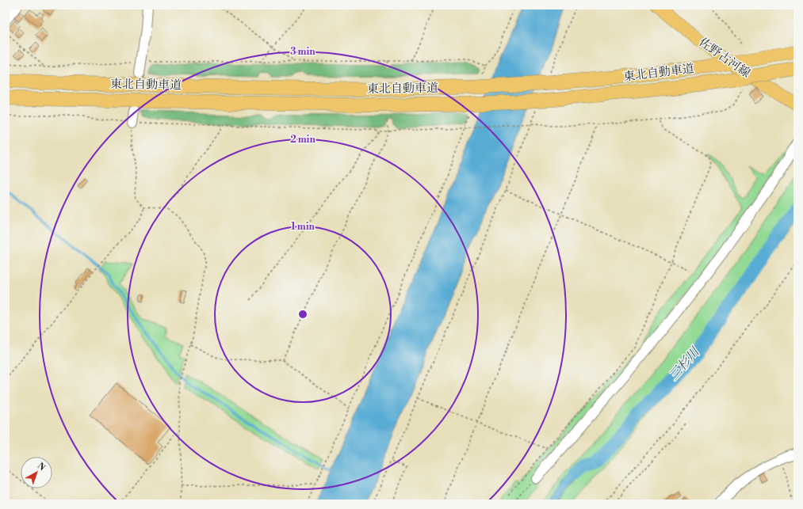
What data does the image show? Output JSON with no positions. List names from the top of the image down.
{
  "streets": {
    "highway": ["東北自動車道"],
    "main road": ["佐野古河線"]
  },
  "water": ["三杉川"],
  "north": "top right",
  "rings": ["3 min", "2 min", "1 min"]
}
